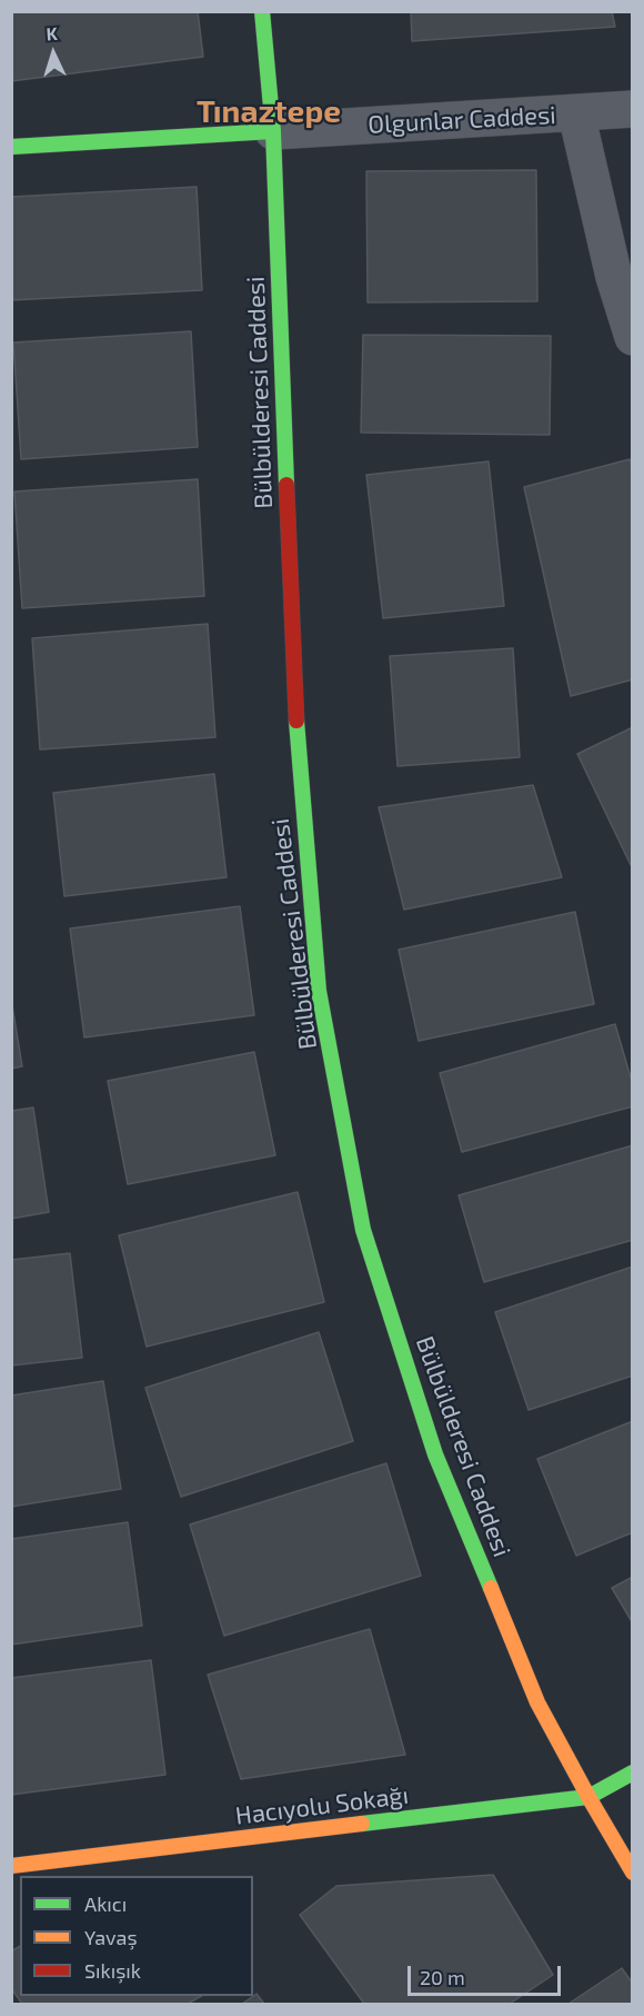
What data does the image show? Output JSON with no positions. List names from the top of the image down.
{
  "streets": {
    "main road": ["Olgunlar Caddesi", "Bülbülderesi Caddesi", "Hacıyolu Sokağı"]
  },
  "crossings": [
    ["Olgunlar Caddesi", "Bülbülderesi Caddesi"],
    ["Bülbülderesi Caddesi", "Hacıyolu Sokağı"]
  ],
  "districts": ["Tınaztepe"],
  "legend": ["Akıcı", "Yavaş", "Sıkışık"],
  "scale_bar": "20 m",
  "north": "top"
}
